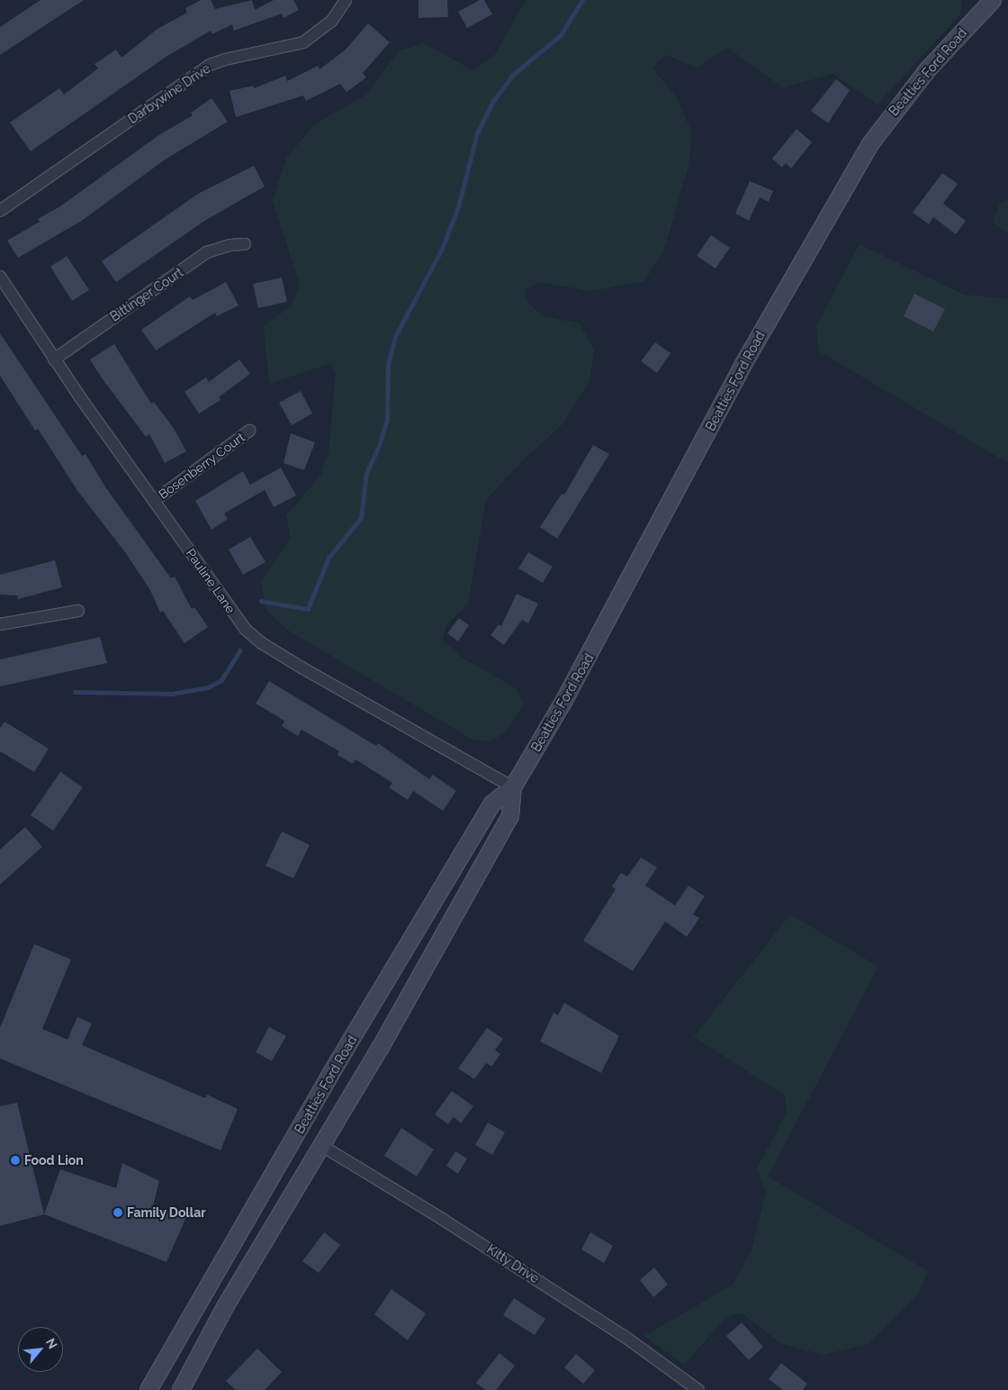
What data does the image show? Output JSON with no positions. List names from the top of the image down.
{
  "streets": {
    "main road": ["Beatties Ford Road"],
    "street": [
      "Darbywine Drive",
      "Bittinger Court",
      "Bosenberry Court",
      "Pauline Lane",
      "Kitty Drive"
    ]
  },
  "crossings": [
    ["Beatties Ford Road", "Pauline Lane"],
    ["Beatties Ford Road", "Kitty Drive"],
    ["Bittinger Court", "Pauline Lane"],
    ["Bosenberry Court", "Pauline Lane"]
  ],
  "places": ["Food Lion", "Family Dollar"],
  "north": "top right"
}
